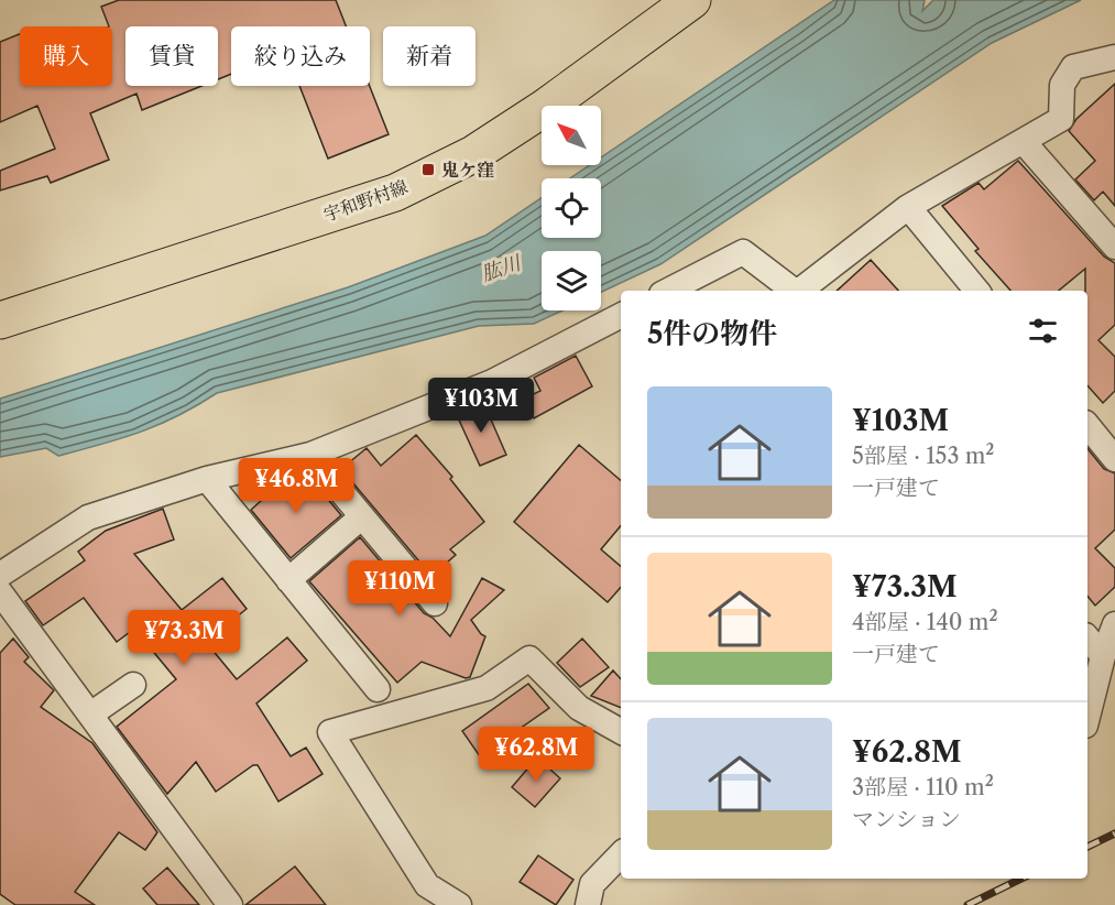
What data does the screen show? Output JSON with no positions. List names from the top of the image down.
{
  "streets": {
    "main road": ["宇和野村線"]
  },
  "water": ["肱川"],
  "places": {
    "transit": ["鬼ケ窪"]
  },
  "north": "top left",
  "page": {
    "chip": [
      "購入",
      "賃貸",
      "絞り込み",
      "新着"
    ],
    "heading": "5件の物件",
    "list": [
      {
        "name": "¥103M",
        "note": "5部屋 · 153 m² · 一戸建て"
      },
      {
        "name": "¥73.3M",
        "note": "4部屋 · 140 m² · 一戸建て"
      },
      {
        "name": "¥62.8M",
        "note": "3部屋 · 110 m² · マンション"
      }
    ],
    "price": [
      "¥103M",
      "¥46.8M",
      "¥110M",
      "¥73.3M",
      "¥62.8M"
    ]
  }
}
